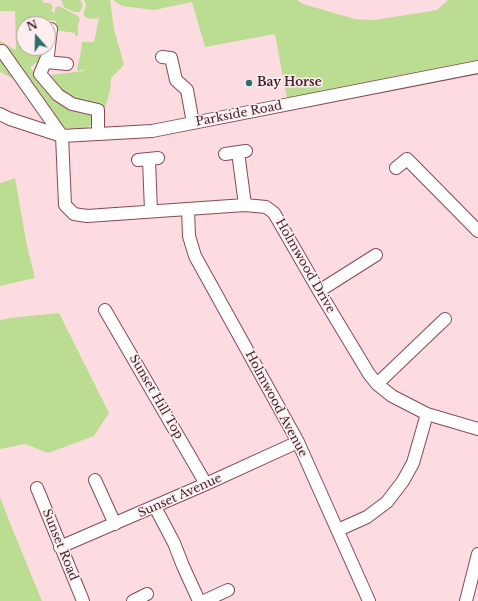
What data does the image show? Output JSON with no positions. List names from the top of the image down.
{
  "streets": {
    "street": [
      "Parkside Road",
      "Holmwood Drive",
      "Sunset Hill Top",
      "Holmwood Avenue",
      "Sunset Avenue",
      "Sunset Road"
    ]
  },
  "crossings": [
    ["Parkside Road", "Holmwood Drive"],
    ["Holmwood Drive", "Holmwood Avenue"],
    ["Sunset Hill Top", "Sunset Avenue"],
    ["Holmwood Avenue", "Sunset Avenue"],
    ["Sunset Avenue", "Sunset Road"]
  ],
  "places": ["Bay Horse"],
  "north": "top"
}
